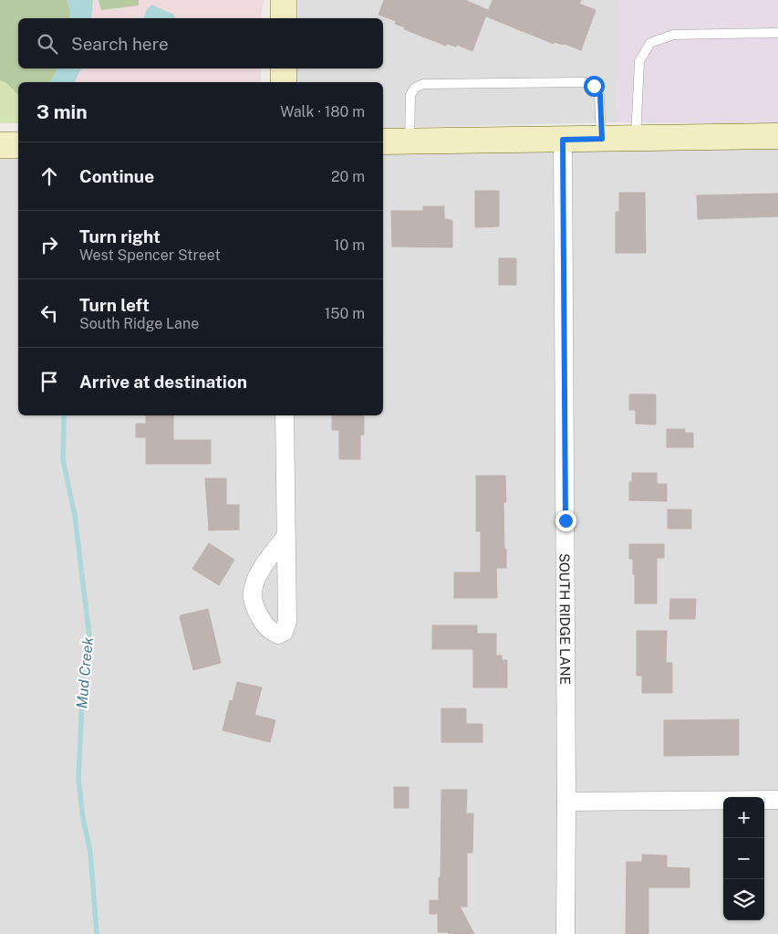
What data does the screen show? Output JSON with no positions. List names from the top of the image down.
{
  "streets": {
    "street": ["SOUTH RIDGE LANE"]
  },
  "water": ["Mud Creek"],
  "page": {
    "search": "Search here",
    "heading": ["3 min", "Walk · 180 m"],
    "list": [
      ["Continue", "20 m"],
      ["Turn right", "West Spencer Street", "10 m"],
      ["Turn left", "South Ridge Lane", "150 m"],
      "Arrive at destination"
    ],
    "map_buttons": ["+", "−"]
  }
}
